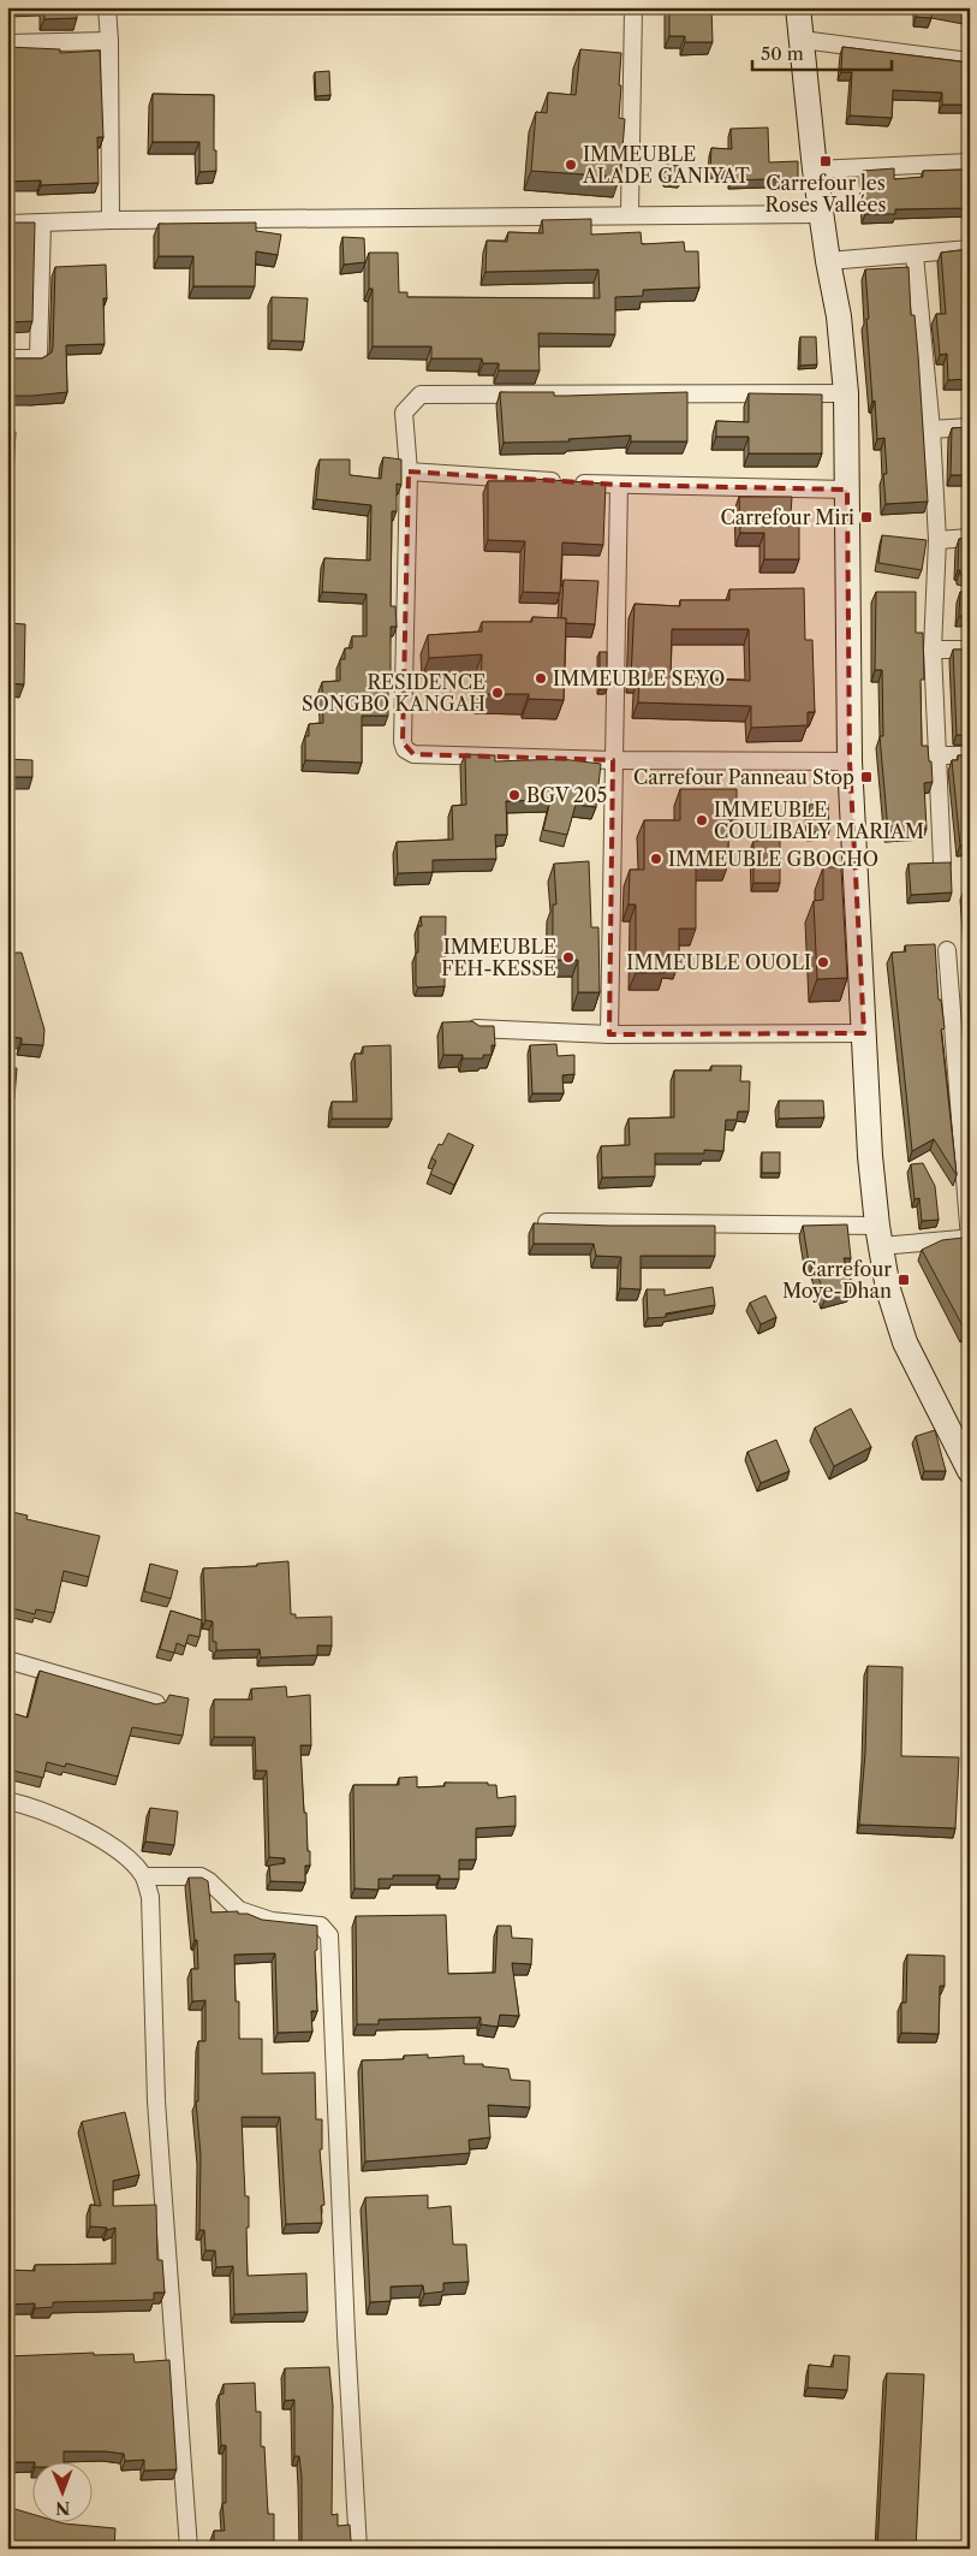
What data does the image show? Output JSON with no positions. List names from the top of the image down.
{
  "places": {
    "transit": [
      "Carrefour les Roses Vallées",
      "Carrefour Miri",
      "Carrefour Panneau Stop",
      "Carrefour Moye-Dhan"
    ],
    "other": [
      "IMMEUBLE ALADE GANIYAT",
      "IMMEUBLE SEYO",
      "RESIDENCE SONGBO KANGAH",
      "BGV 205",
      "IMMEUBLE COULIBALY MARIAM",
      "IMMEUBLE GBOCHO",
      "IMMEUBLE FEH-KESSE",
      "IMMEUBLE OUOLI"
    ]
  },
  "scale_bar": "50 m",
  "north": "bottom"
}
